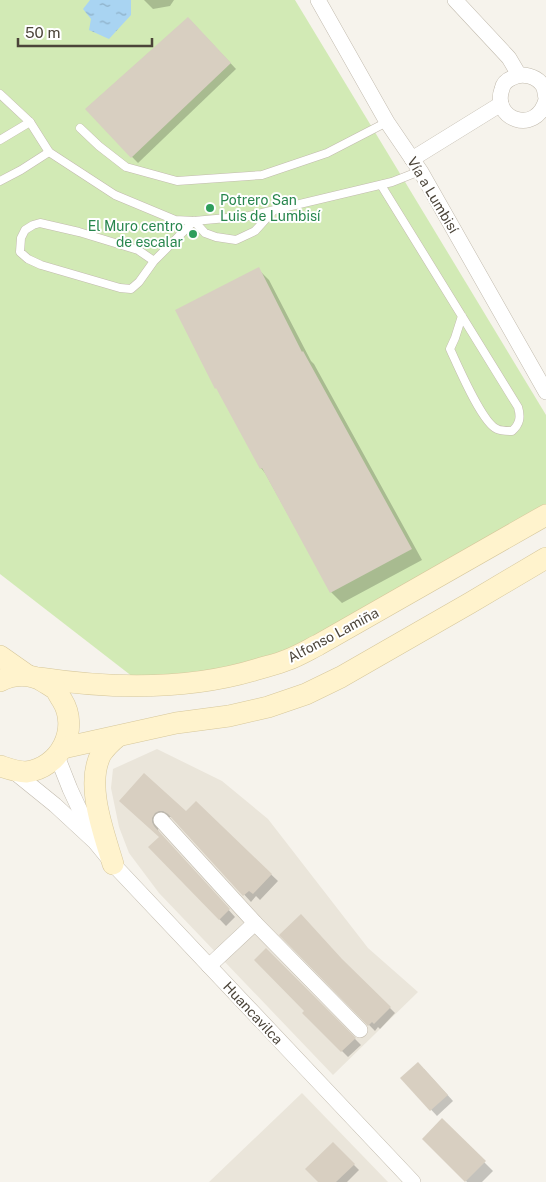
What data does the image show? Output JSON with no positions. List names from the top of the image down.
{
  "streets": {
    "street": ["Vía a Lumbisí", "Alfonso Lamiña", "Huancavilca"]
  },
  "places": ["Potrero San Luis de Lumbisí", "El Muro centro de escalar"],
  "scale_bar": "50 m"
}
